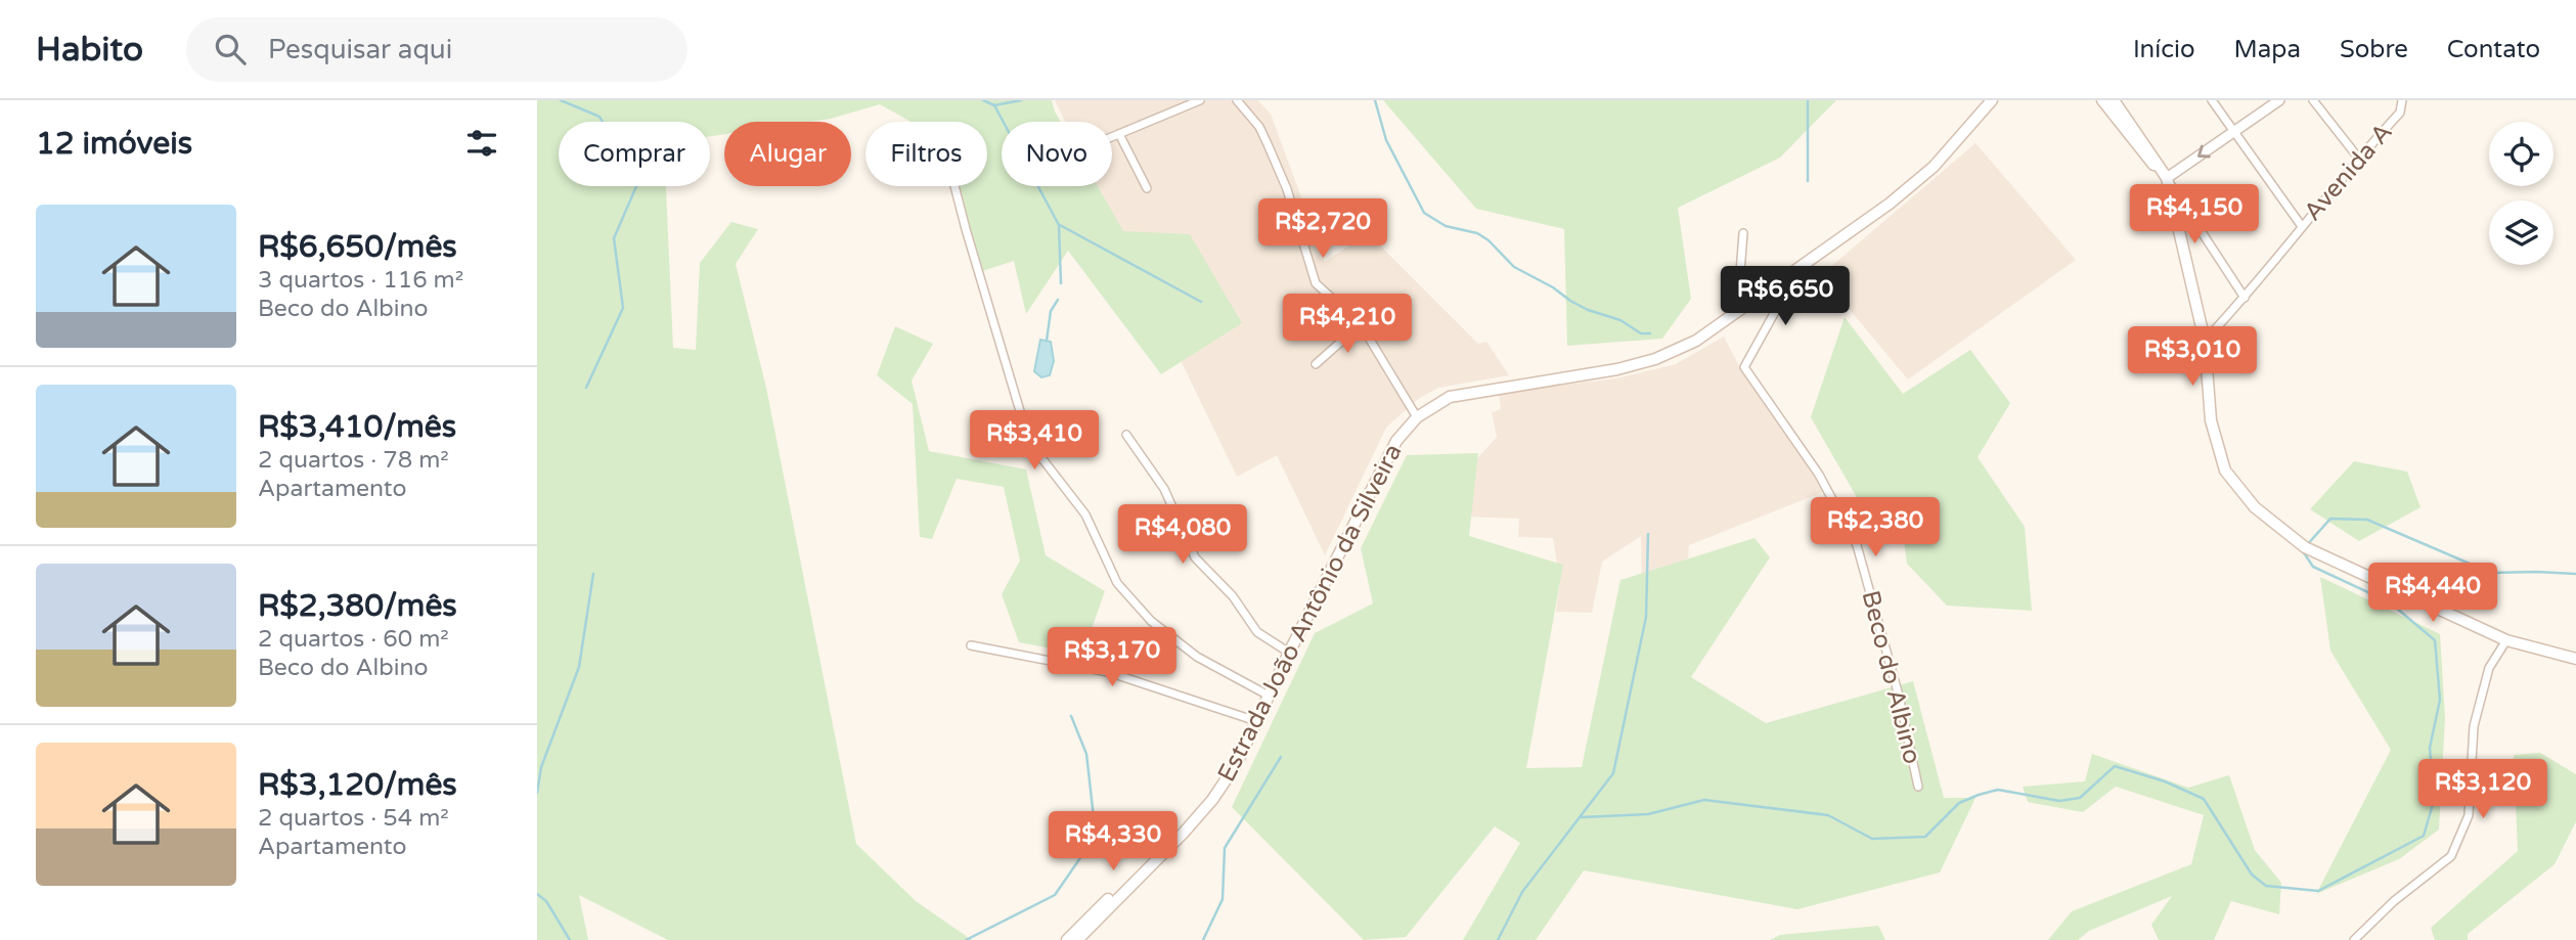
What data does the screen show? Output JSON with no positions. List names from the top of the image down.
{
  "streets": {
    "main road": ["Estrada João Antônio da Silveira"],
    "street": ["Avenida A", "Beco do Albino"]
  },
  "crossings": [
    ["Estrada João Antônio da Silveira", "Beco do Albino"]
  ],
  "page": {
    "header": "Habito",
    "search": "Pesquisar aqui",
    "nav": [
      "Início",
      "Mapa",
      "Sobre",
      "Contato"
    ],
    "heading": "12 imóveis",
    "chip": [
      "Comprar",
      "Alugar",
      "Filtros",
      "Novo"
    ],
    "price": [
      "R$4,150",
      "R$2,720",
      "R$6,650",
      "R$4,210",
      "R$3,010",
      "R$3,410",
      "R$2,380",
      "R$4,080",
      "R$4,440",
      "R$3,170",
      "R$3,120",
      "R$4,330"
    ],
    "list": [
      {
        "name": "R$6,650/mês",
        "note": "3 quartos · 116 m² · Beco do Albino"
      },
      {
        "name": "R$3,410/mês",
        "note": "2 quartos · 78 m² · Apartamento"
      },
      {
        "name": "R$2,380/mês",
        "note": "2 quartos · 60 m² · Beco do Albino"
      },
      {
        "name": "R$3,120/mês",
        "note": "2 quartos · 54 m² · Apartamento"
      }
    ]
  }
}
